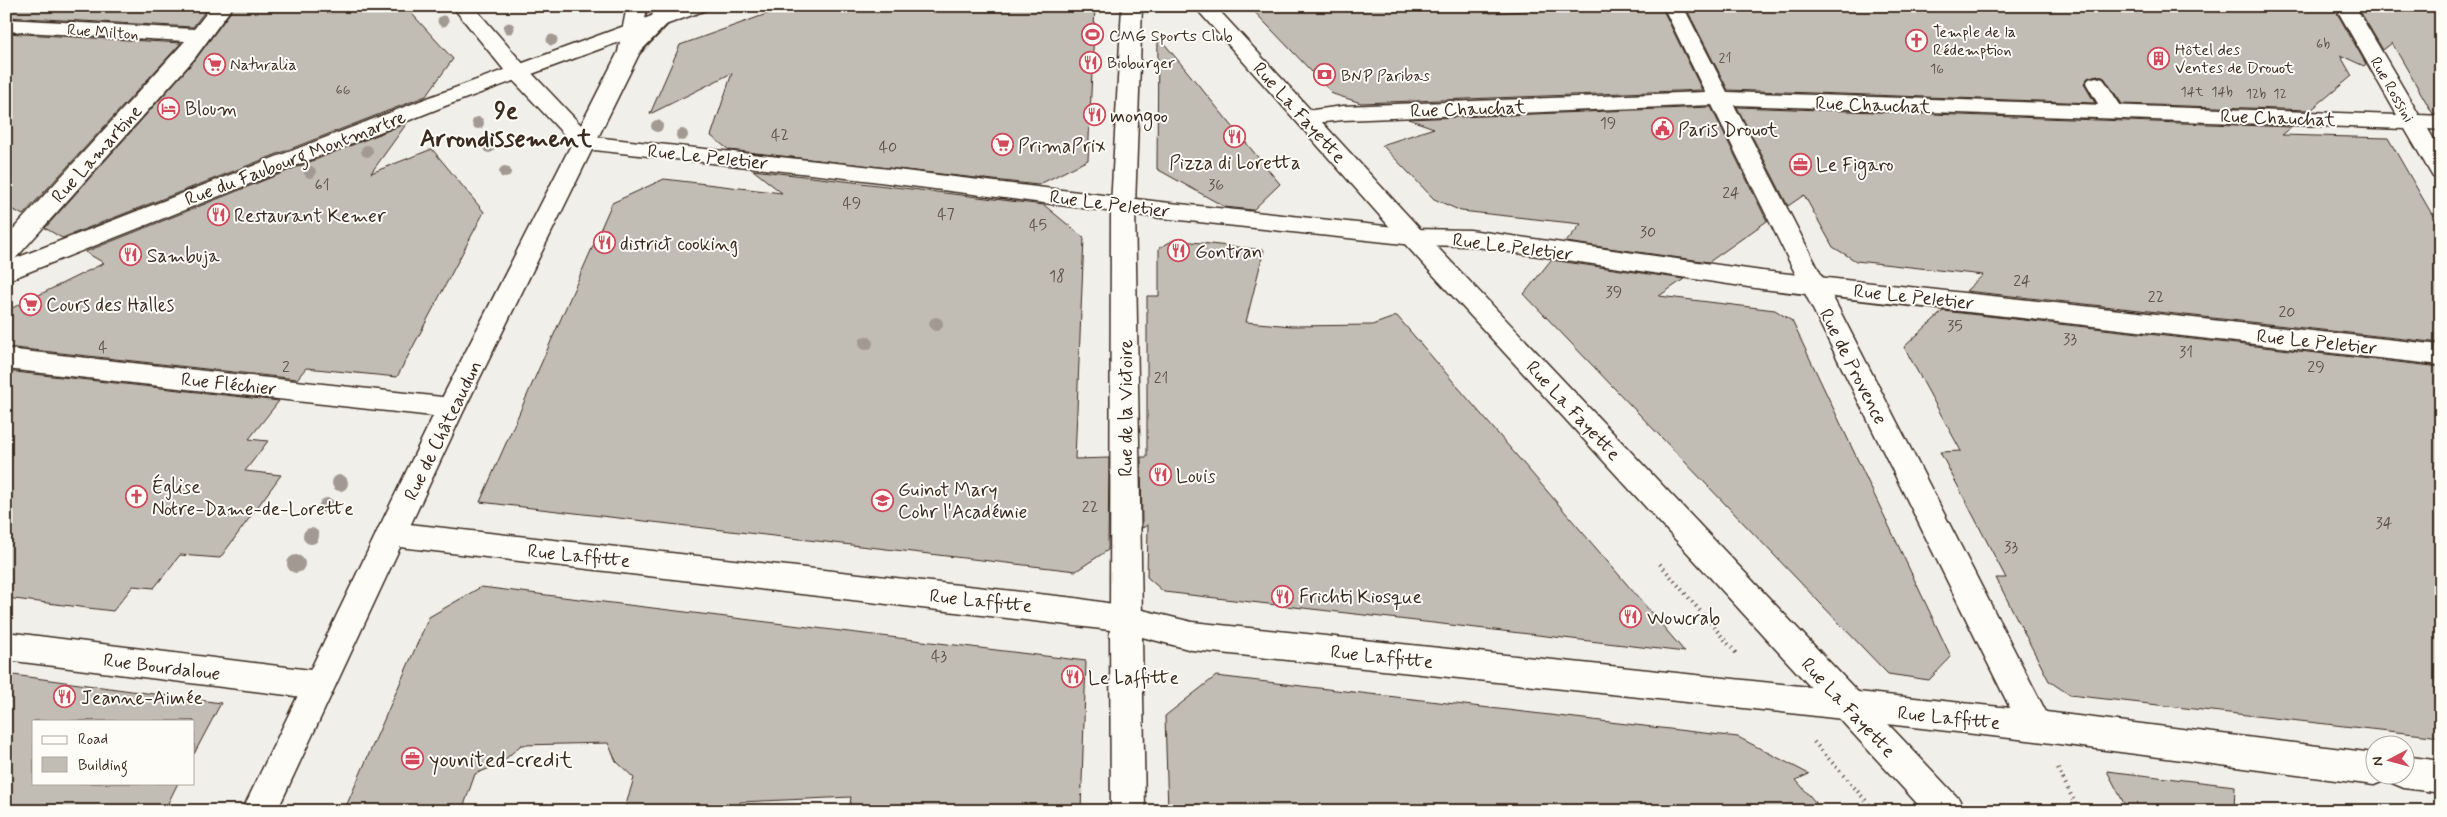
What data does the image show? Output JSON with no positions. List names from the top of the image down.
{
  "streets": {
    "street": [
      "Rue Milton",
      "Rue Rossini",
      "Rue Chauchat",
      "Rue La Fayette",
      "Rue Lamartine",
      "Rue Le Peletier",
      "Rue du Faubourg Montmartre",
      "Rue de Provence",
      "Rue Fléchier",
      "Rue de la Victoire",
      "Rue de Châteaudun",
      "Rue Laffitte",
      "Rue Bourdaloue"
    ]
  },
  "crossings": [
    ["Rue Milton", "Rue Lamartine"],
    ["Rue Rossini", "Rue Chauchat"],
    ["Rue Chauchat", "Rue La Fayette"],
    ["Rue Chauchat", "Rue de Provence"],
    ["Rue La Fayette", "Rue Le Peletier"],
    ["Rue La Fayette", "Rue Laffitte"],
    ["Rue Le Peletier", "Rue de Provence"],
    ["Rue Le Peletier", "Rue de la Victoire"],
    ["Rue Le Peletier", "Rue de Châteaudun"],
    ["Rue du Faubourg Montmartre", "Rue de Châteaudun"],
    ["Rue de Provence", "Rue Laffitte"],
    ["Rue Fléchier", "Rue de Châteaudun"],
    ["Rue de la Victoire", "Rue Laffitte"],
    ["Rue de Châteaudun", "Rue Laffitte"],
    ["Rue de Châteaudun", "Rue Bourdaloue"]
  ],
  "districts": ["9e Arrondissement"],
  "places": {
    "sports": ["CMG Sports Club"],
    "church": ["Temple de la Rédemption", "Église Notre-Dame-de-Lorette"],
    "building": ["Hôtel des Ventes de Drouot"],
    "restaurant": [
      "Bioburger",
      "mongoo",
      "Pizza di Loretta",
      "Restaurant Kemer",
      "district cooking",
      "Gontran",
      "Sambuja",
      "Louis",
      "Frichti Kiosque",
      "Wowcrab",
      "Le Laffitte",
      "Jeanne-Aimée"
    ],
    "supermarket": ["Naturalia", "PrimaPrix", "Cours des Halles"],
    "bank": ["BNP Paribas"],
    "hotel": ["Bloum"],
    "public building": ["Paris Drouot"],
    "office": ["Le Figaro", "younited-credit"],
    "school or university": ["Guinot Mary Cohr l'Académie"]
  },
  "house_numbers": [
    "6b",
    "21",
    "16",
    "66",
    "14t",
    "14b",
    "12b",
    "12",
    "19",
    "42",
    "40",
    "61",
    "36",
    "24",
    "49",
    "47",
    "45",
    "30",
    "18",
    "24",
    "39",
    "22",
    "20",
    "35",
    "33",
    "4",
    "31",
    "2",
    "29",
    "21",
    "22",
    "34",
    "33",
    "43"
  ],
  "legend": ["Road", "Building"],
  "north": "left"
}
